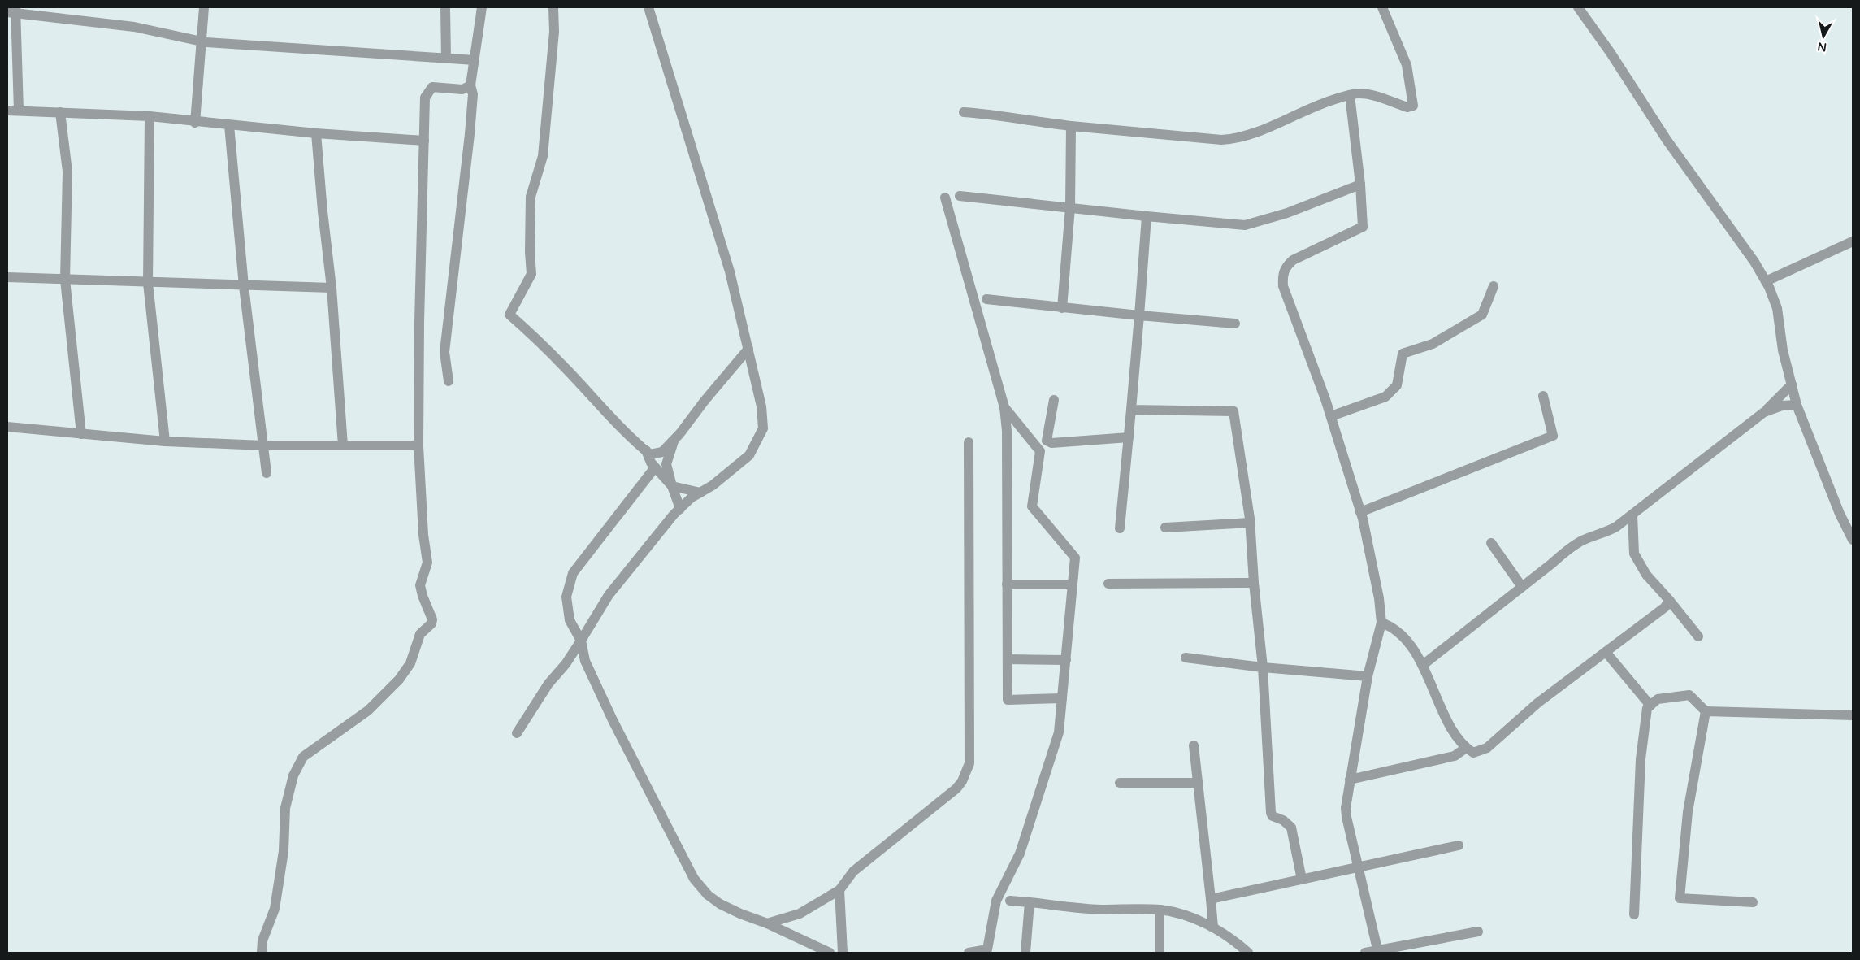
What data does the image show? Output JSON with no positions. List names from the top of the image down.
{
  "north": "bottom"
}
